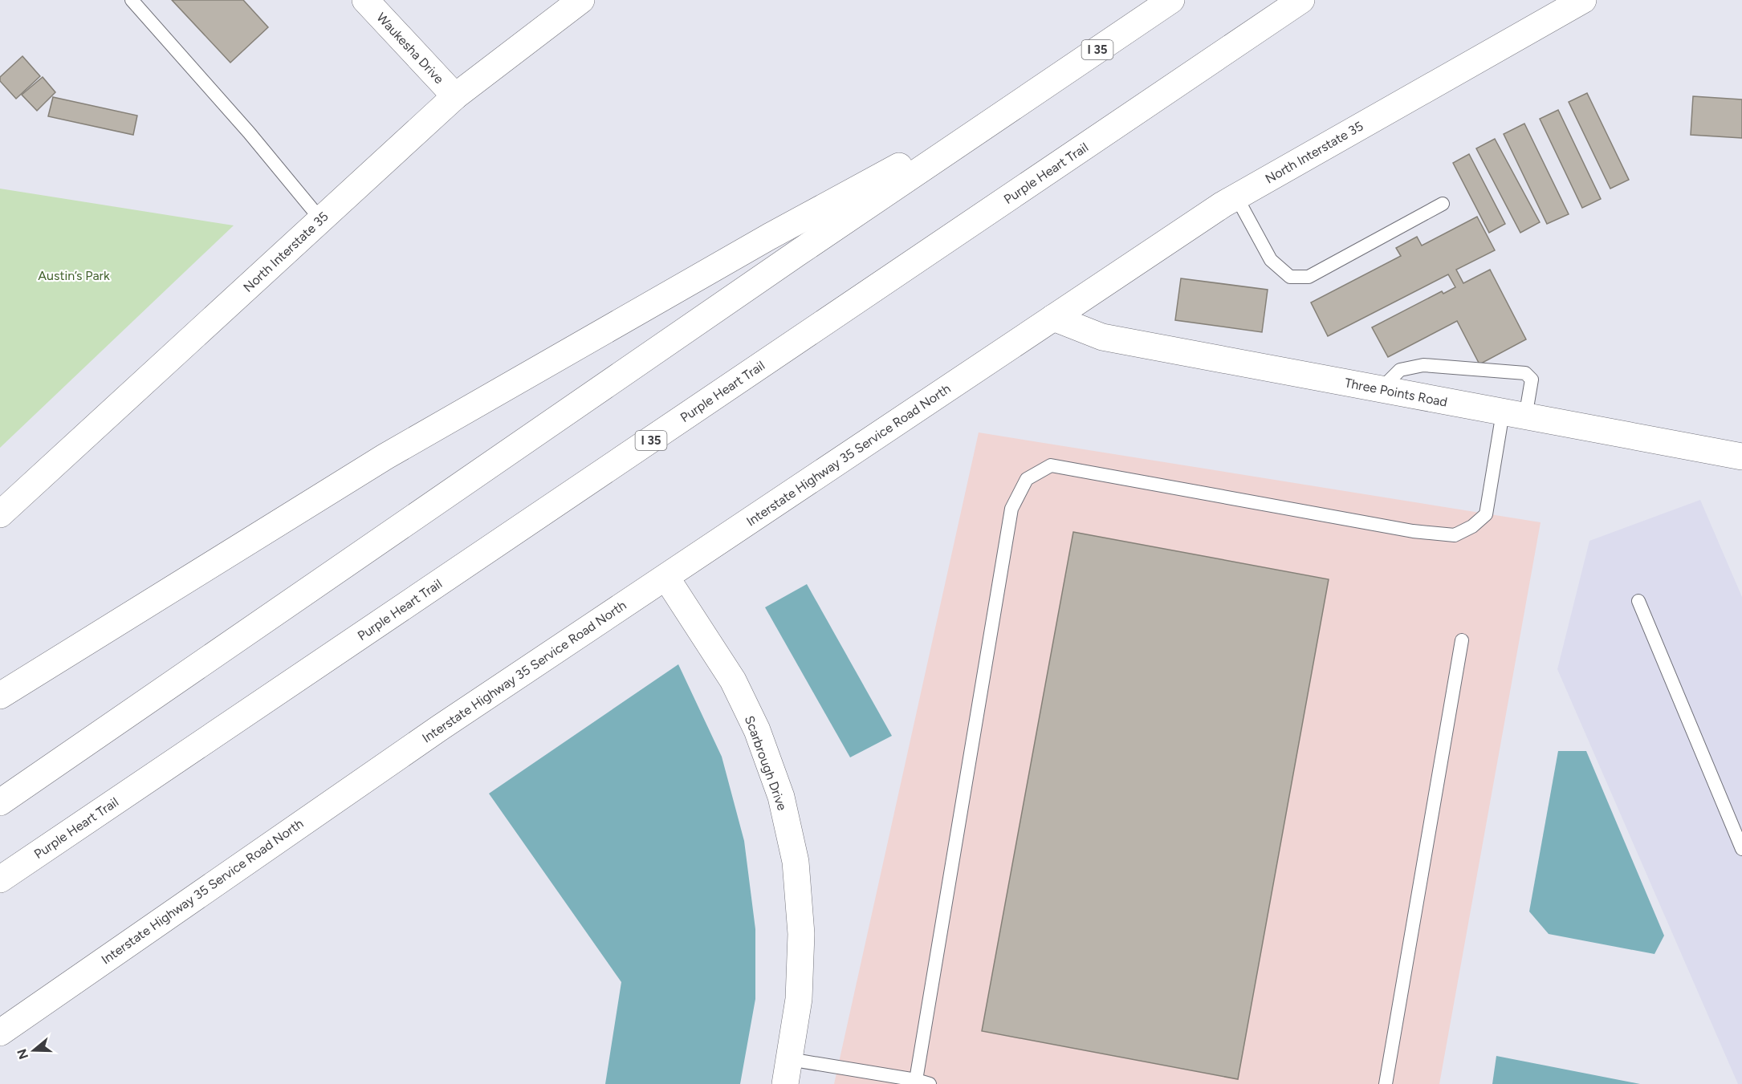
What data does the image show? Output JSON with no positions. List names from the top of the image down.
{
  "streets": {
    "main road": [
      "Waukesha Drive",
      "I 35",
      "North Interstate 35",
      "Purple Heart Trail",
      "Three Points Road",
      "Interstate Highway 35 Service Road North",
      "Scarbrough Drive"
    ]
  },
  "crossings": [
    ["Waukesha Drive", "North Interstate 35"],
    ["North Interstate 35", "Three Points Road"],
    ["North Interstate 35", "Interstate Highway 35 Service Road North"],
    ["Three Points Road", "Interstate Highway 35 Service Road North"],
    ["Interstate Highway 35 Service Road North", "Scarbrough Drive"]
  ],
  "parks": ["Austin’s Park"],
  "north": "left"
}
